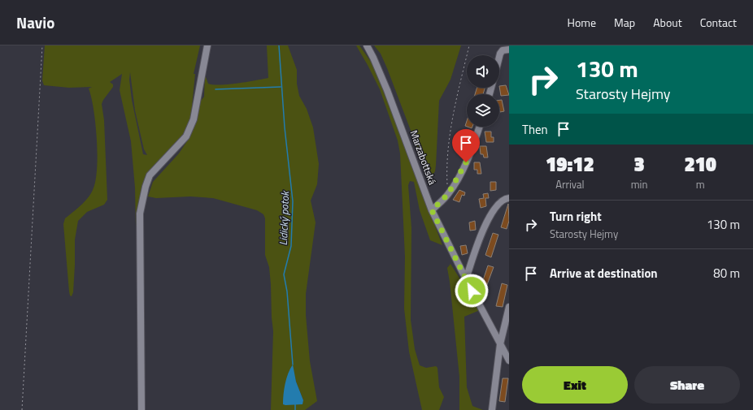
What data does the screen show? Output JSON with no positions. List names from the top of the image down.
{
  "streets": {
    "street": ["Marzabottská"]
  },
  "water": ["Lidický potok"],
  "page": {
    "header": "Navio",
    "nav": [
      "Home",
      "Map",
      "About",
      "Contact"
    ],
    "turn": ["130 m", "Starosty Hejmy"],
    "then": "Then",
    "eta": [
      "19:12",
      "Arrival",
      "3",
      "min",
      "210",
      "m"
    ],
    "list": [
      {
        "name": "Turn right",
        "note": "Starosty Hejmy",
        "value": "130 m"
      },
      {
        "name": "Arrive at destination",
        "value": "80 m"
      }
    ],
    "buttons": ["Exit", "Share"]
  }
}
